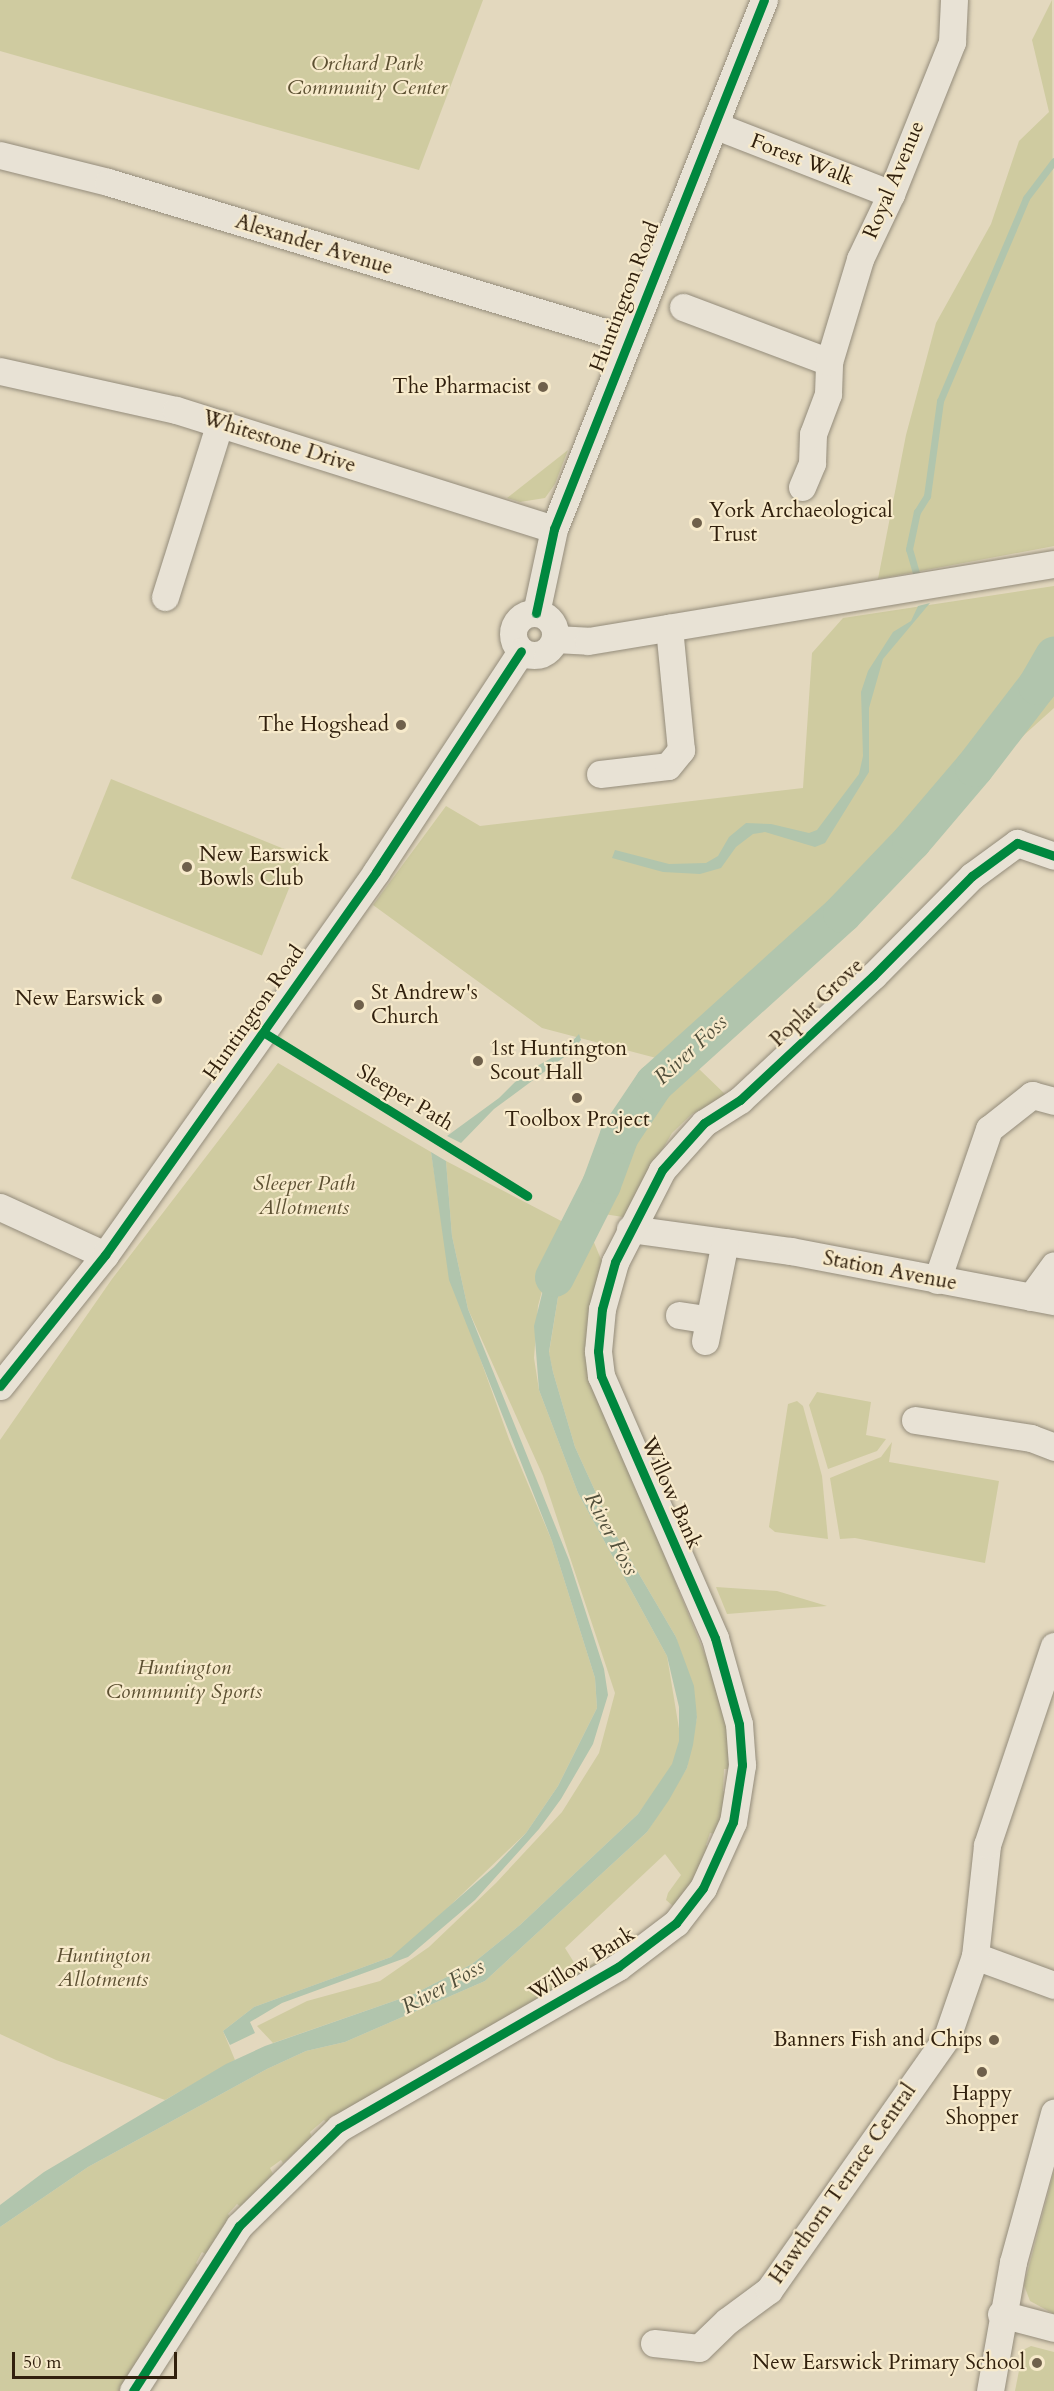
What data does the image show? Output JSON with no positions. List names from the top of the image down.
{
  "streets": {
    "street": [
      "Forest Walk",
      "Royal Avenue",
      "Alexander Avenue",
      "Huntington Road",
      "Whitestone Drive",
      "Poplar Grove",
      "Station Avenue",
      "Willow Bank",
      "Hawthorn Terrace Central"
    ],
    "cycle path": ["Sleeper Path"]
  },
  "crossings": [
    ["Forest Walk", "Royal Avenue"],
    ["Forest Walk", "Huntington Road"],
    ["Alexander Avenue", "Huntington Road"],
    ["Huntington Road", "Whitestone Drive"],
    ["Poplar Grove", "Station Avenue"],
    ["Poplar Grove", "Willow Bank"],
    ["Station Avenue", "Willow Bank"]
  ],
  "water": ["River Foss"],
  "parks": [
    "Orchard Park Community Center",
    "Sleeper Path Allotments",
    "Huntington Community Sports",
    "Huntington Allotments"
  ],
  "places": [
    "The Pharmacist",
    "York Archaeological Trust",
    "The Hogshead",
    "New Earswick Bowls Club",
    "New Earswick",
    "St Andrew's Church",
    "1st Huntington Scout Hall",
    "Toolbox Project",
    "Banners Fish and Chips",
    "Happy Shopper",
    "New Earswick Primary School"
  ],
  "scale_bar": "50 m"
}
